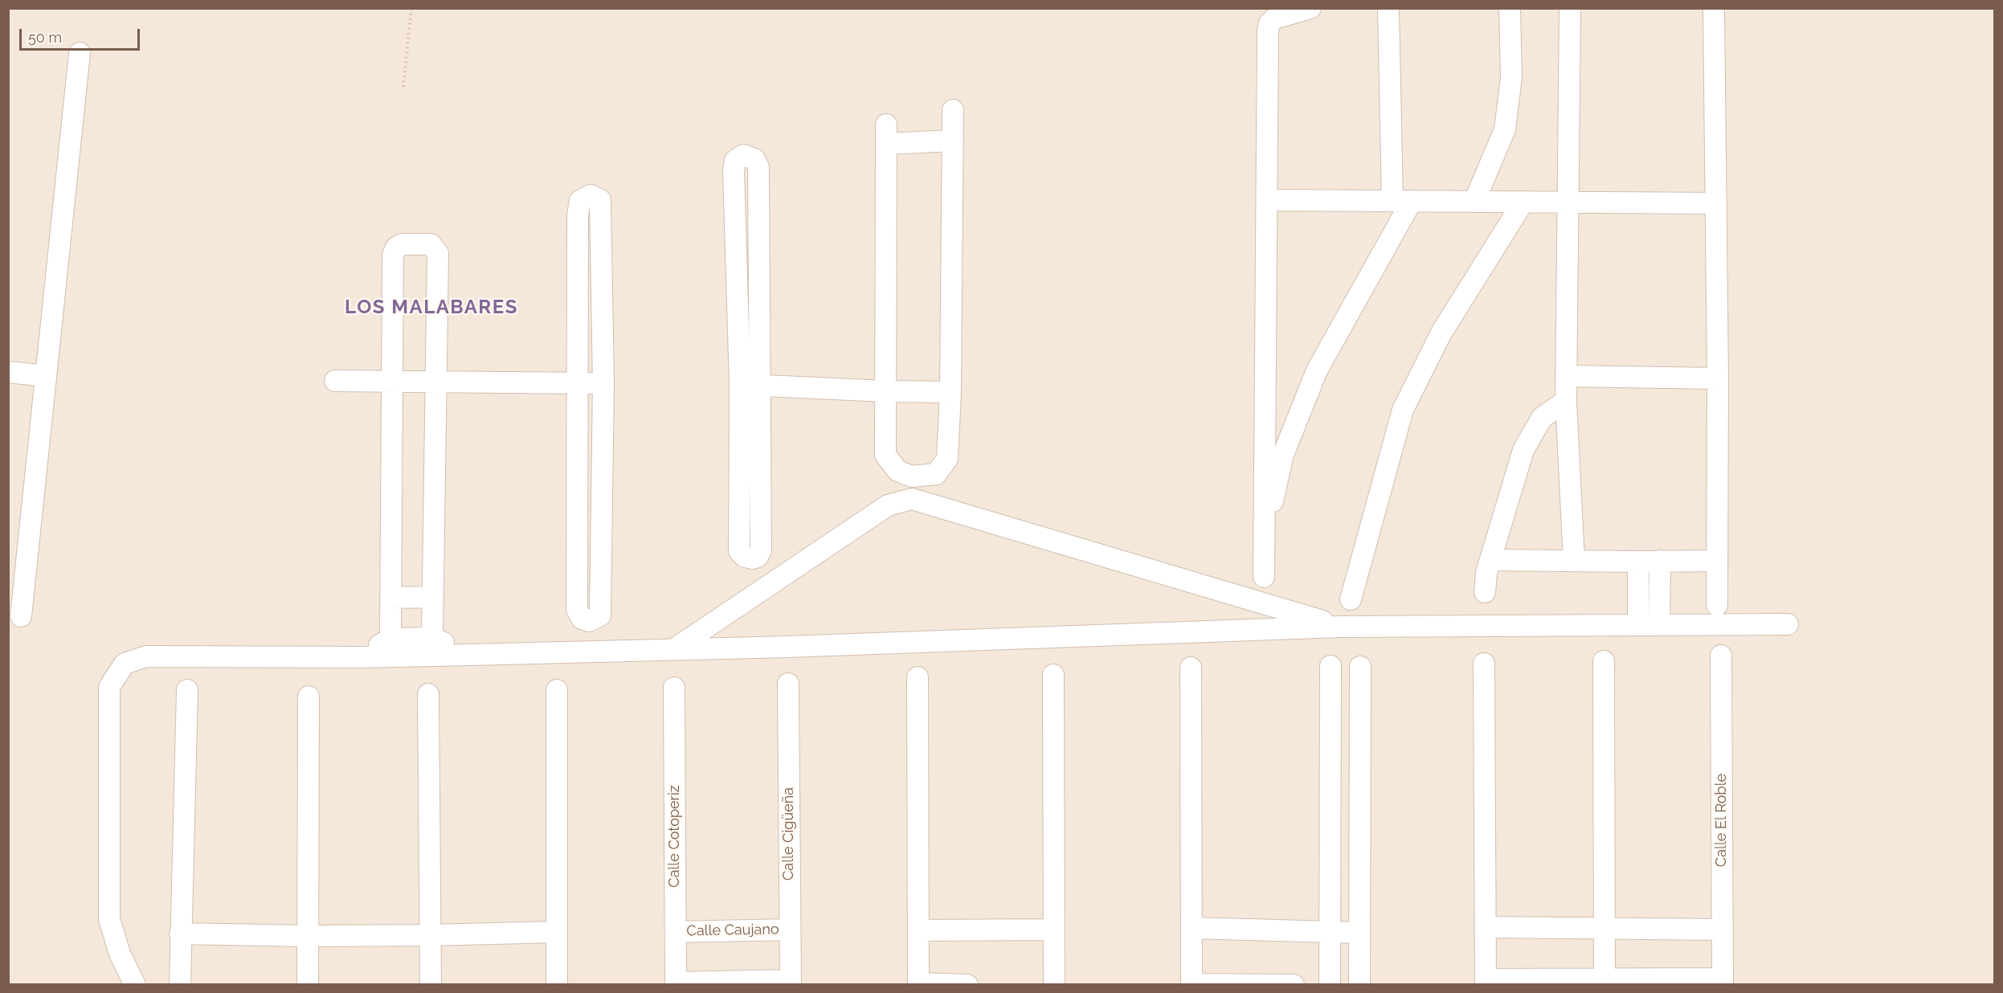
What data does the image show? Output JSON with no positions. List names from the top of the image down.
{
  "streets": {
    "street": [
      "Calle El Roble",
      "Calle Cigüeña",
      "Calle Cotoperiz",
      "Calle Caujano"
    ]
  },
  "crossings": [
    ["Calle Cigüeña", "Calle Caujano"],
    ["Calle Cotoperiz", "Calle Caujano"]
  ],
  "districts": ["LOS MALABARES"],
  "scale_bar": "50 m"
}
